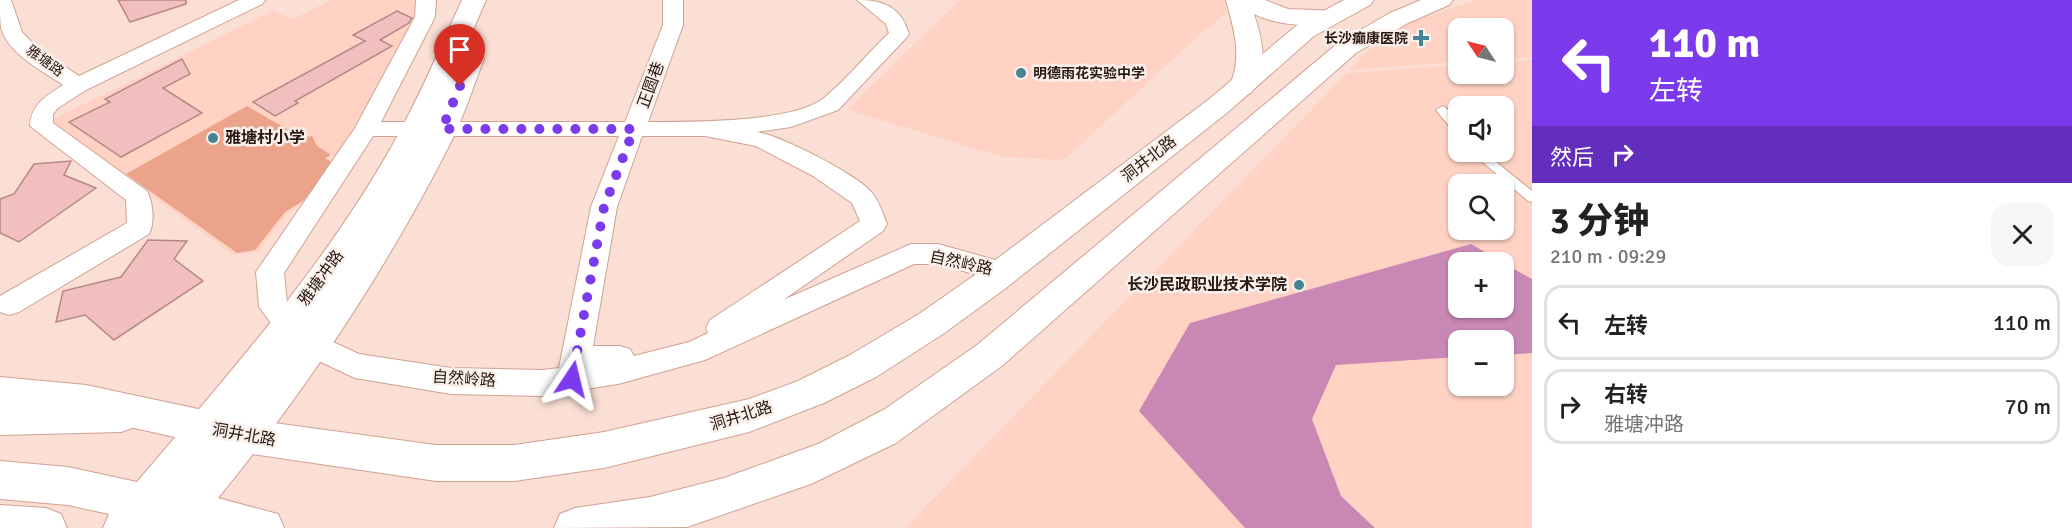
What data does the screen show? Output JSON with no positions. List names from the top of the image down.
{
  "streets": {
    "main road": ["洞井北路", "雅塘冲路"],
    "street": ["雅塘路", "正圆巷", "自然岭路"]
  },
  "crossings": [
    ["正圆巷", "自然岭路"],
    ["洞井北路", "自然岭路"],
    ["洞井北路", "雅塘冲路"],
    ["自然岭路", "雅塘冲路"]
  ],
  "places": {
    "health": ["长沙癫康医院"],
    "other": ["明德雨花实验中学", "雅塘村小学", "长沙民政职业技术学院"]
  },
  "north": "top left",
  "page": {
    "turn": ["110 m", "左转"],
    "map_buttons": ["+", "−"],
    "then": "然后",
    "heading": ["3 分钟", "210 m · 09:29"],
    "list": [
      {
        "name": "左转",
        "value": "110 m"
      },
      {
        "name": "右转",
        "note": "雅塘冲路",
        "value": "70 m"
      }
    ]
  }
}
